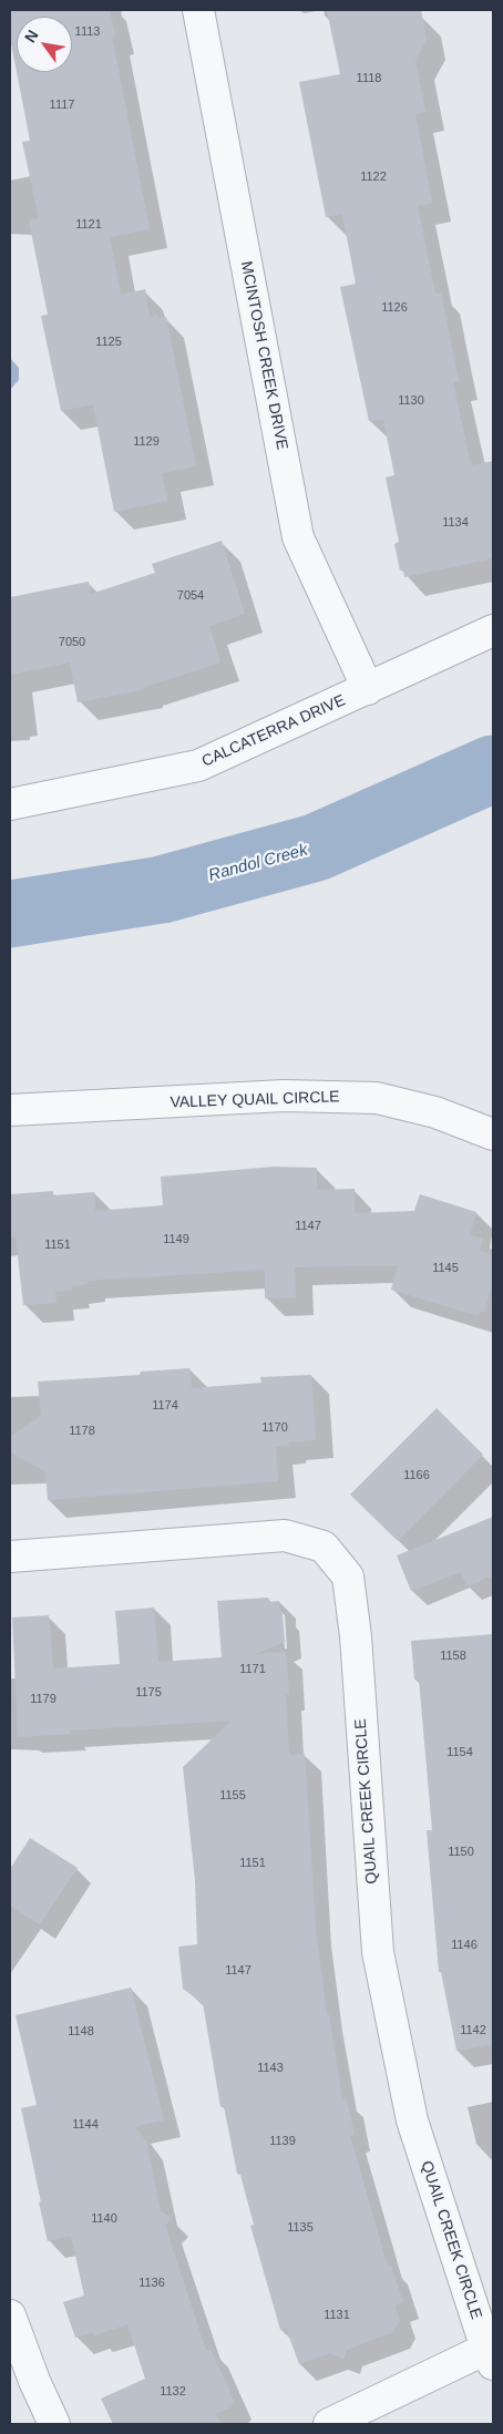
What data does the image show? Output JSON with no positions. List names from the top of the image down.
{
  "streets": {
    "street": [
      "MCINTOSH CREEK DRIVE",
      "CALCATERRA DRIVE",
      "VALLEY QUAIL CIRCLE",
      "QUAIL CREEK CIRCLE"
    ]
  },
  "crossings": [
    ["MCINTOSH CREEK DRIVE", "CALCATERRA DRIVE"]
  ],
  "water": ["Randol Creek"],
  "house_numbers": [
    "1113",
    "1118",
    "1117",
    "1122",
    "1121",
    "1126",
    "1125",
    "1130",
    "1129",
    "1134",
    "7054",
    "7050",
    "1147",
    "1149",
    "1151",
    "1145",
    "1174",
    "1170",
    "1178",
    "1166",
    "1158",
    "1171",
    "1175",
    "1179",
    "1154",
    "1155",
    "1150",
    "1151",
    "1146",
    "1147",
    "1142",
    "1148",
    "1143",
    "1144",
    "1139",
    "1140",
    "1135",
    "1136",
    "1131",
    "1132"
  ],
  "north": "top left"
}
